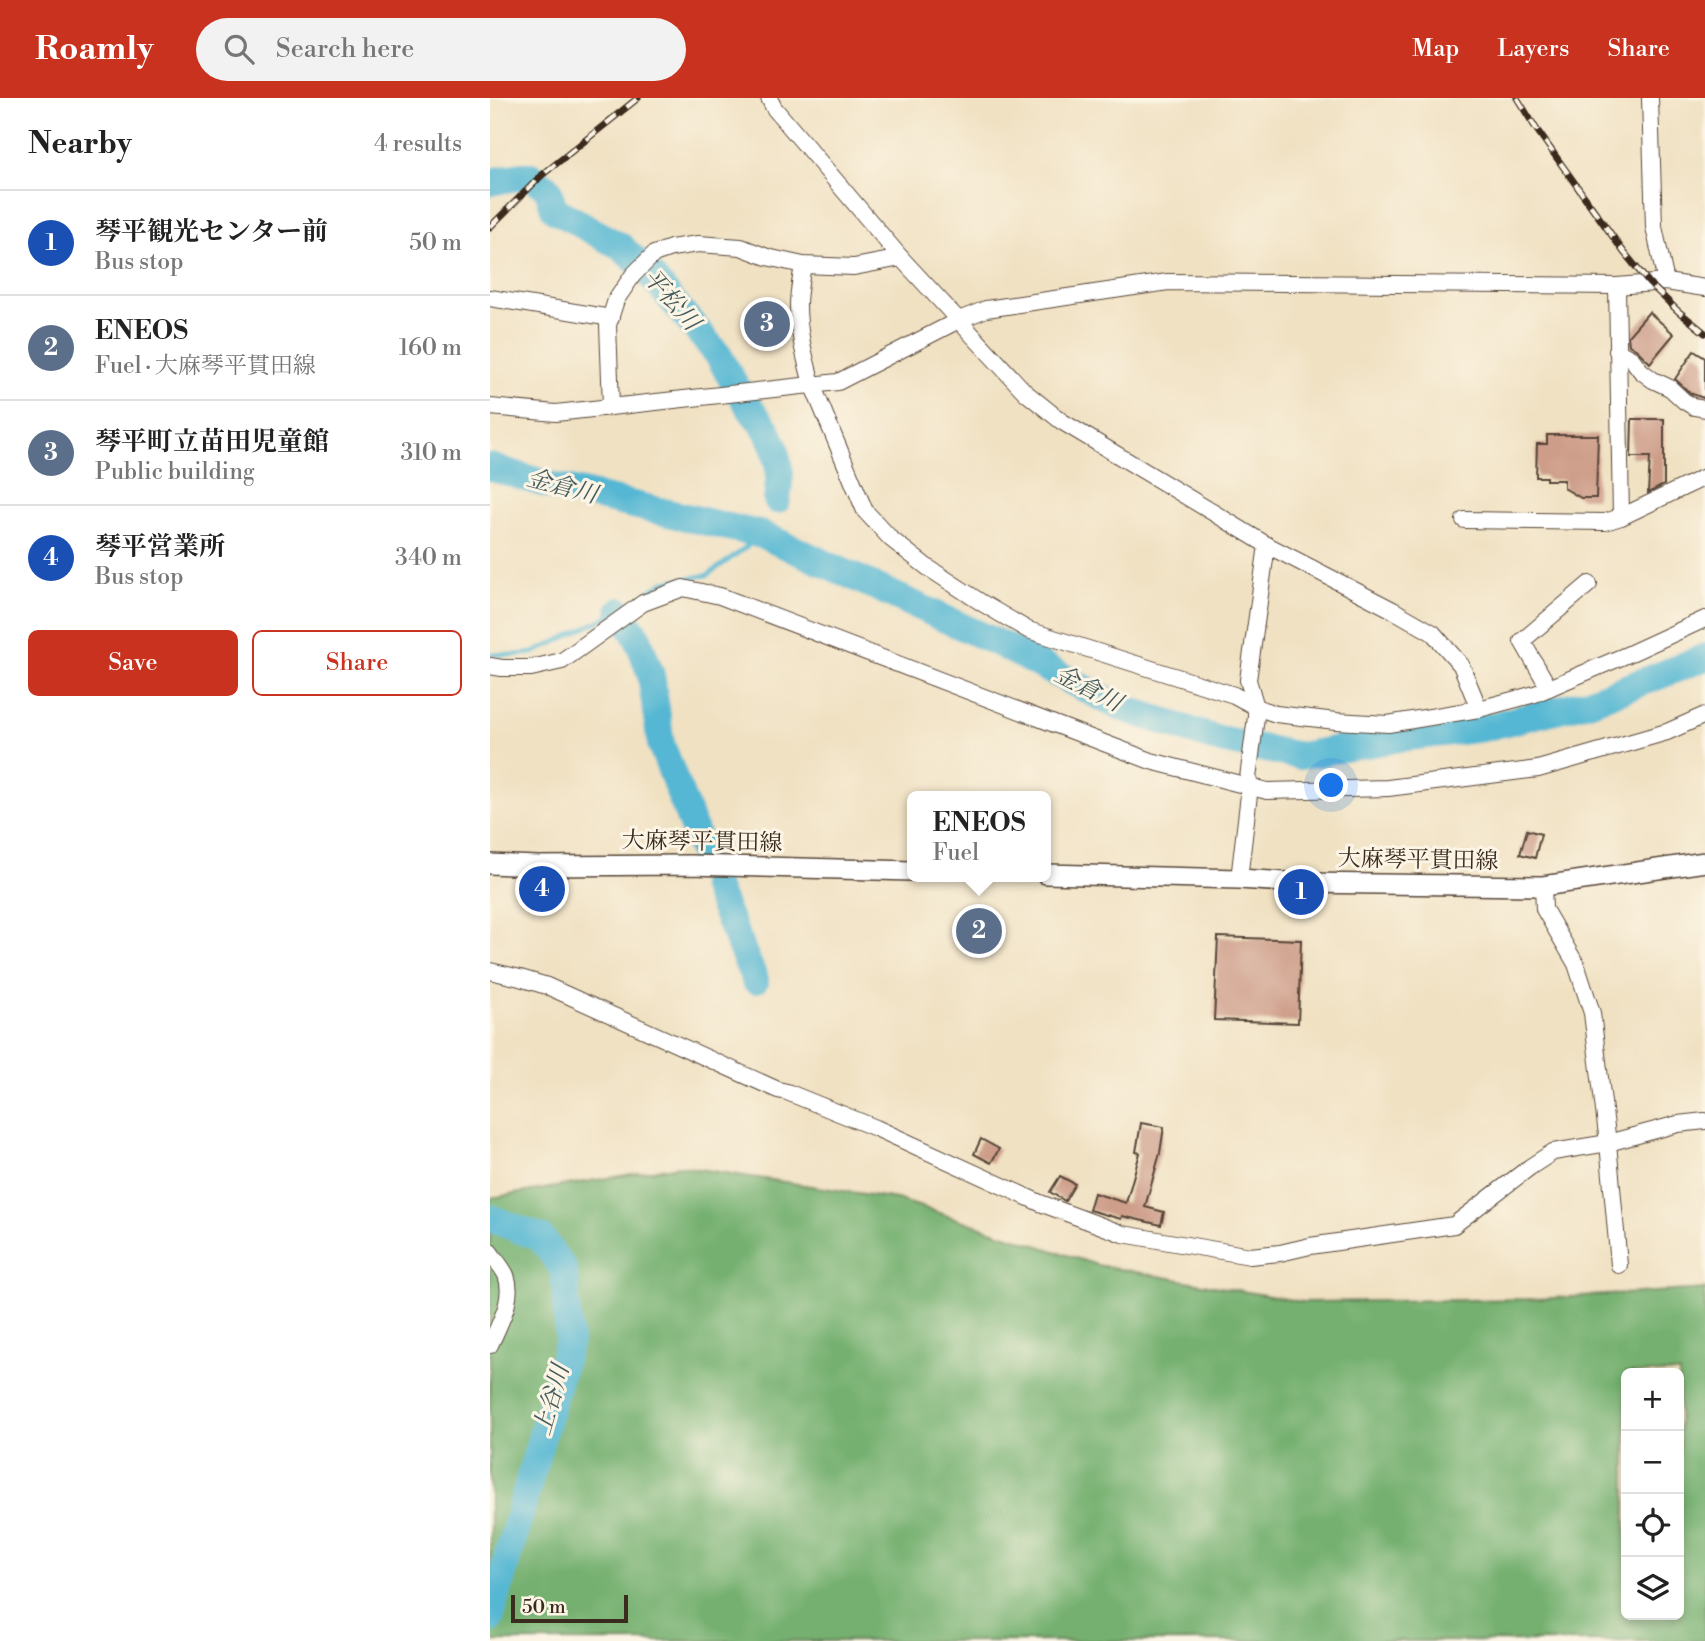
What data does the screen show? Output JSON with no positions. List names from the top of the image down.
{
  "streets": {
    "main road": ["大麻琴平貫田線"]
  },
  "water": ["平松川", "金倉川", "上谷川"],
  "scale_bar": "50 m",
  "page": {
    "header": "Roamly",
    "search": "Search here",
    "nav": ["Map", "Layers", "Share"],
    "heading": ["Nearby", "4 results"],
    "list": [
      {
        "mark": "1",
        "name": "琴平観光センター前",
        "note": "Bus stop",
        "value": "50 m"
      },
      {
        "mark": "2",
        "name": "ENEOS",
        "note": "Fuel · 大麻琴平貫田線",
        "value": "160 m"
      },
      {
        "mark": "3",
        "name": "琴平町立苗田児童館",
        "note": "Public building",
        "value": "310 m"
      },
      {
        "mark": "4",
        "name": "琴平営業所",
        "note": "Bus stop",
        "value": "340 m"
      }
    ],
    "pins": [
      "3",
      "4",
      "1",
      "2"
    ],
    "buttons": ["Save", "Share"],
    "popup": ["ENEOS", "Fuel"],
    "map_buttons": ["+", "−"],
    "scale": "50 m"
  }
}
